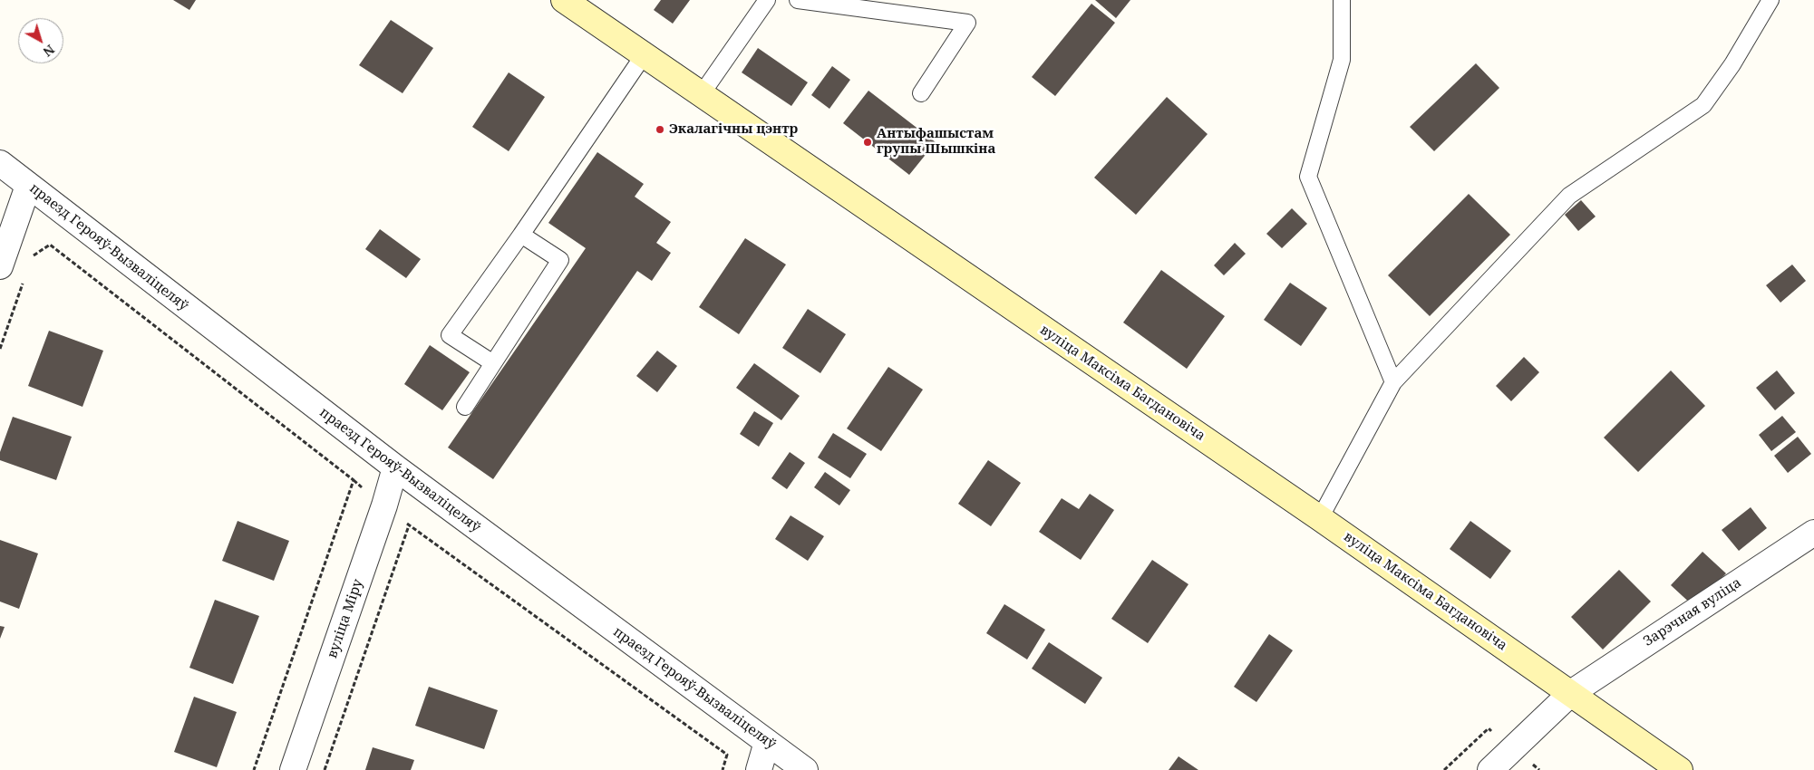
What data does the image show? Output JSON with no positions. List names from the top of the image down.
{
  "streets": {
    "main road": ["вуліца Максіма Багдановіча"],
    "street": ["праезд Герояў-Вызваліцеляў", "Зарэчная вуліца", "вуліца Міру"]
  },
  "crossings": [
    ["праезд Герояў-Вызваліцеляў", "вуліца Міру"],
    ["вуліца Максіма Багдановіча", "Зарэчная вуліца"]
  ],
  "places": ["Экалагічны цэнтр", "Антыфашыстам групы Шышкіна"],
  "north": "bottom right"
}
